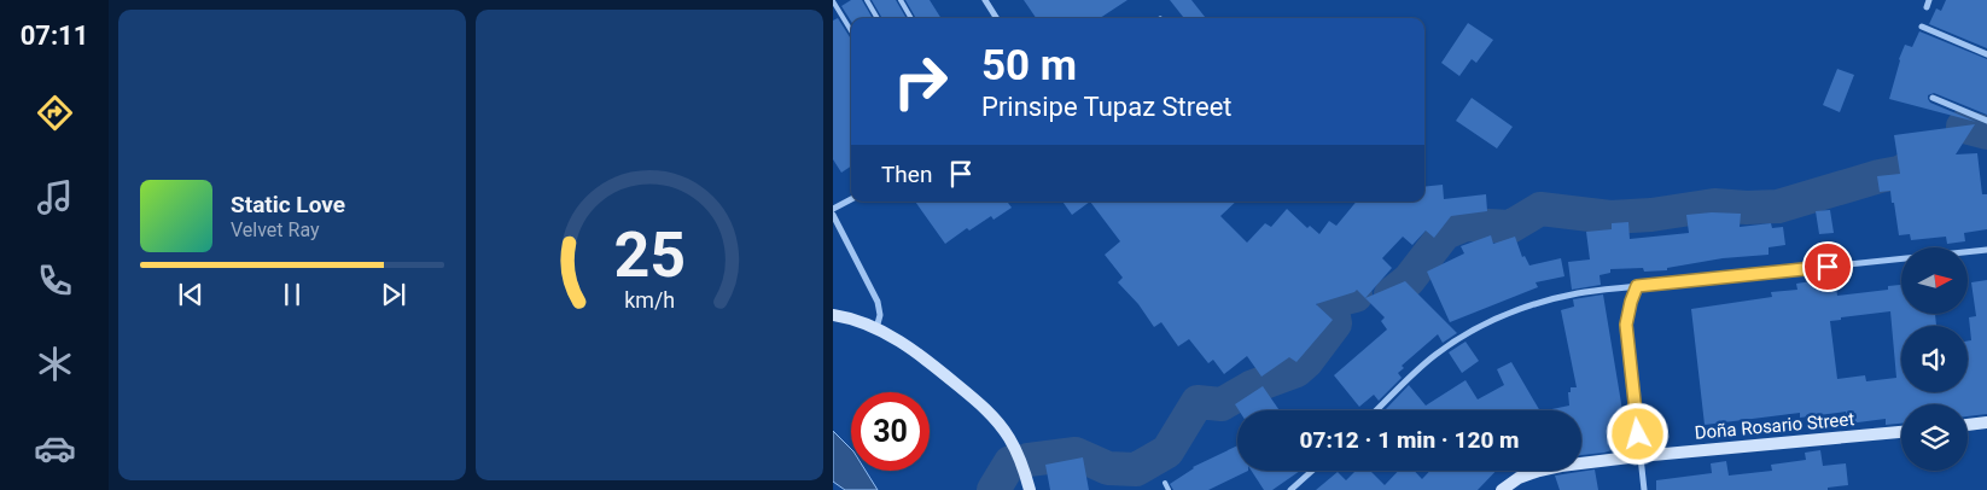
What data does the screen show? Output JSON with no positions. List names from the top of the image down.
{
  "streets": {
    "street": ["Doña Rosario Street"]
  },
  "north": "right",
  "page": {
    "tabs": "07:11",
    "turn": ["50 m", "Prinsipe Tupaz Street"],
    "then": "Then",
    "song": ["Static Love", "Velvet Ray"],
    "limit": "30",
    "trip": "07:12 · 1 min · 120 m",
    "gauge": ["25", "km/h"]
  }
}
